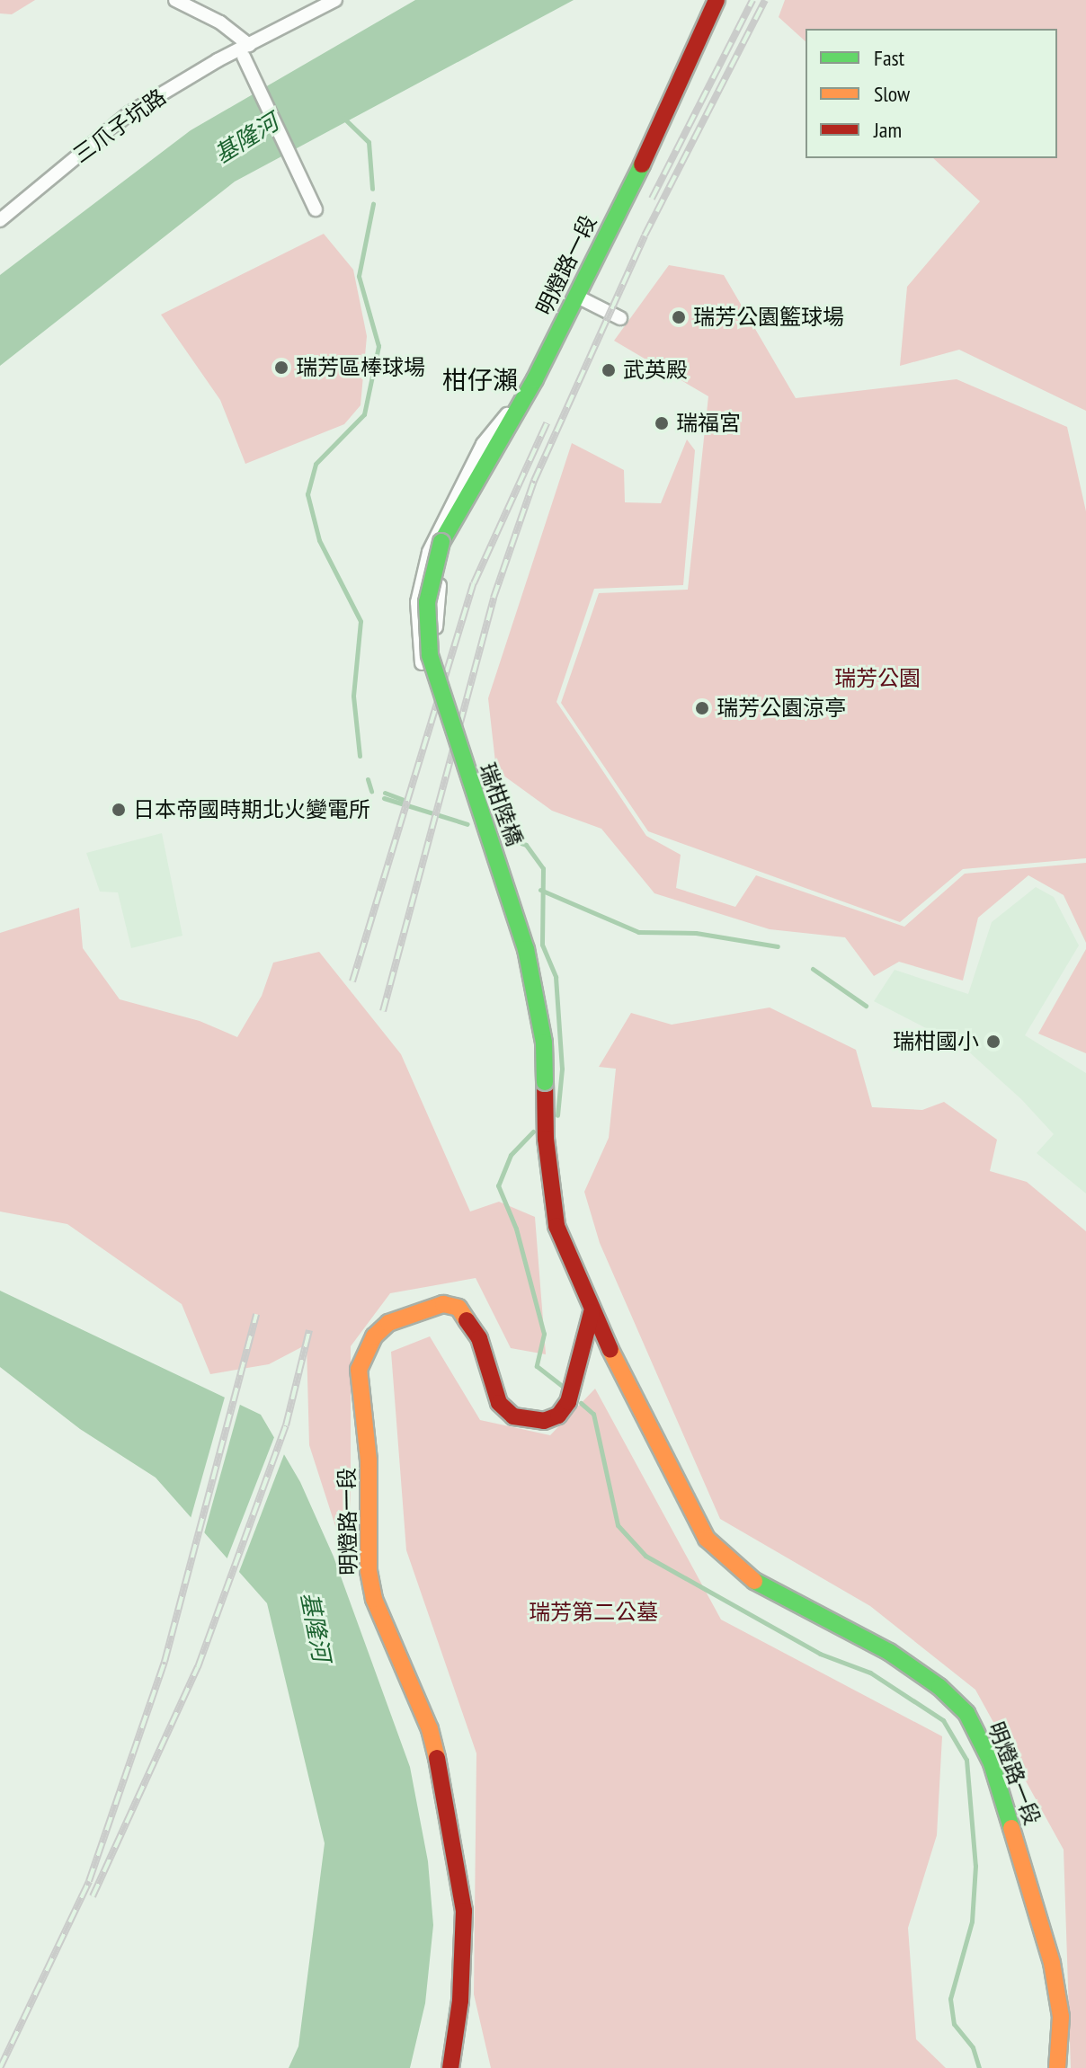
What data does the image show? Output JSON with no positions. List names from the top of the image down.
{
  "streets": {
    "main road": ["明燈路一段", "瑞柑陸橋"],
    "street": ["三爪子坑路"]
  },
  "crossings": [
    ["明燈路一段", "瑞柑陸橋"]
  ],
  "districts": ["柑仔瀨"],
  "water": ["基隆河"],
  "parks": ["瑞芳公園", "瑞芳第二公墓"],
  "places": [
    "瑞芳公園籃球場",
    "瑞芳區棒球場",
    "武英殿",
    "瑞福宮",
    "瑞芳公園涼亭",
    "日本帝國時期北火變電所",
    "瑞柑國小"
  ],
  "legend": ["Fast", "Slow", "Jam"]
}
